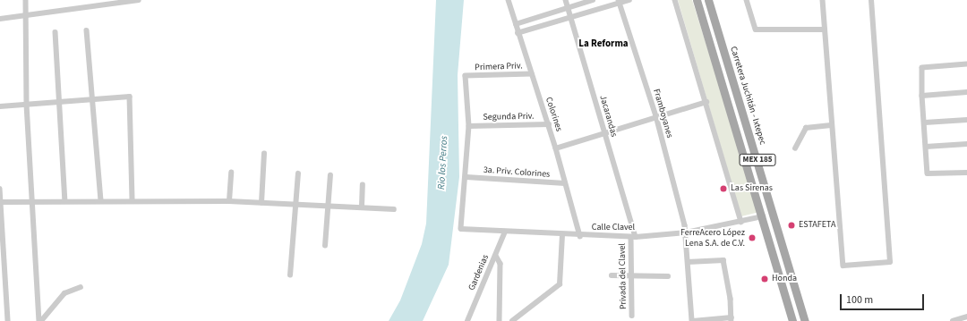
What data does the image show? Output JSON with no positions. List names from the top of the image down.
{
  "streets": {
    "main road": ["Carretera Juchitán - Ixtepec", "MEX 185"],
    "street": [
      "Primera Priv.",
      "Framboyanes",
      "Colorines",
      "Jacarandas",
      "Segunda Priv.",
      "3a. Priv. Colorines",
      "Calle Clavel",
      "Gardenias",
      "Privada del Clavel"
    ]
  },
  "crossings": [
    ["Primera Priv.", "Colorines"],
    ["Primera Priv.", "Segunda Priv."],
    ["Framboyanes", "Calle Clavel"],
    ["Colorines", "Segunda Priv."],
    ["Colorines", "3a. Priv. Colorines"],
    ["Colorines", "Calle Clavel"],
    ["Jacarandas", "Calle Clavel"],
    ["Jacarandas", "Privada del Clavel"],
    ["MEX 185", "Calle Clavel"],
    ["3a. Priv. Colorines", "Calle Clavel"],
    ["Calle Clavel", "Gardenias"],
    ["Calle Clavel", "Privada del Clavel"]
  ],
  "districts": ["La Reforma"],
  "water": ["Rio los Perros"],
  "places": [
    "Las Sirenas",
    "ESTAFETA",
    "FerreAcero López Lena S.A. de C.V.",
    "Honda"
  ],
  "scale_bar": "100 m"
}
